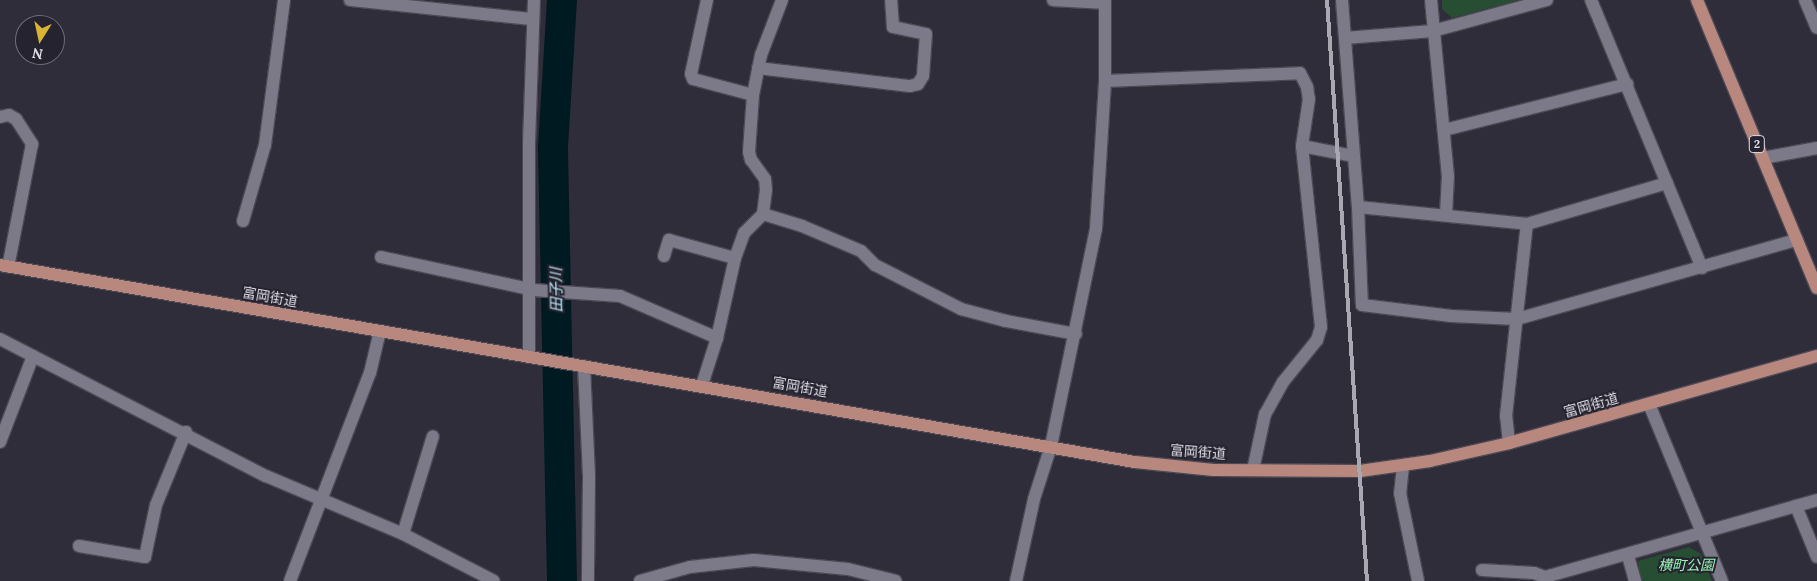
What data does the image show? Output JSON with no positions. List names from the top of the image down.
{
  "streets": {
    "main road": ["2", "富岡街道"]
  },
  "water": ["田子川"],
  "parks": ["横町公園"],
  "north": "bottom"
}
